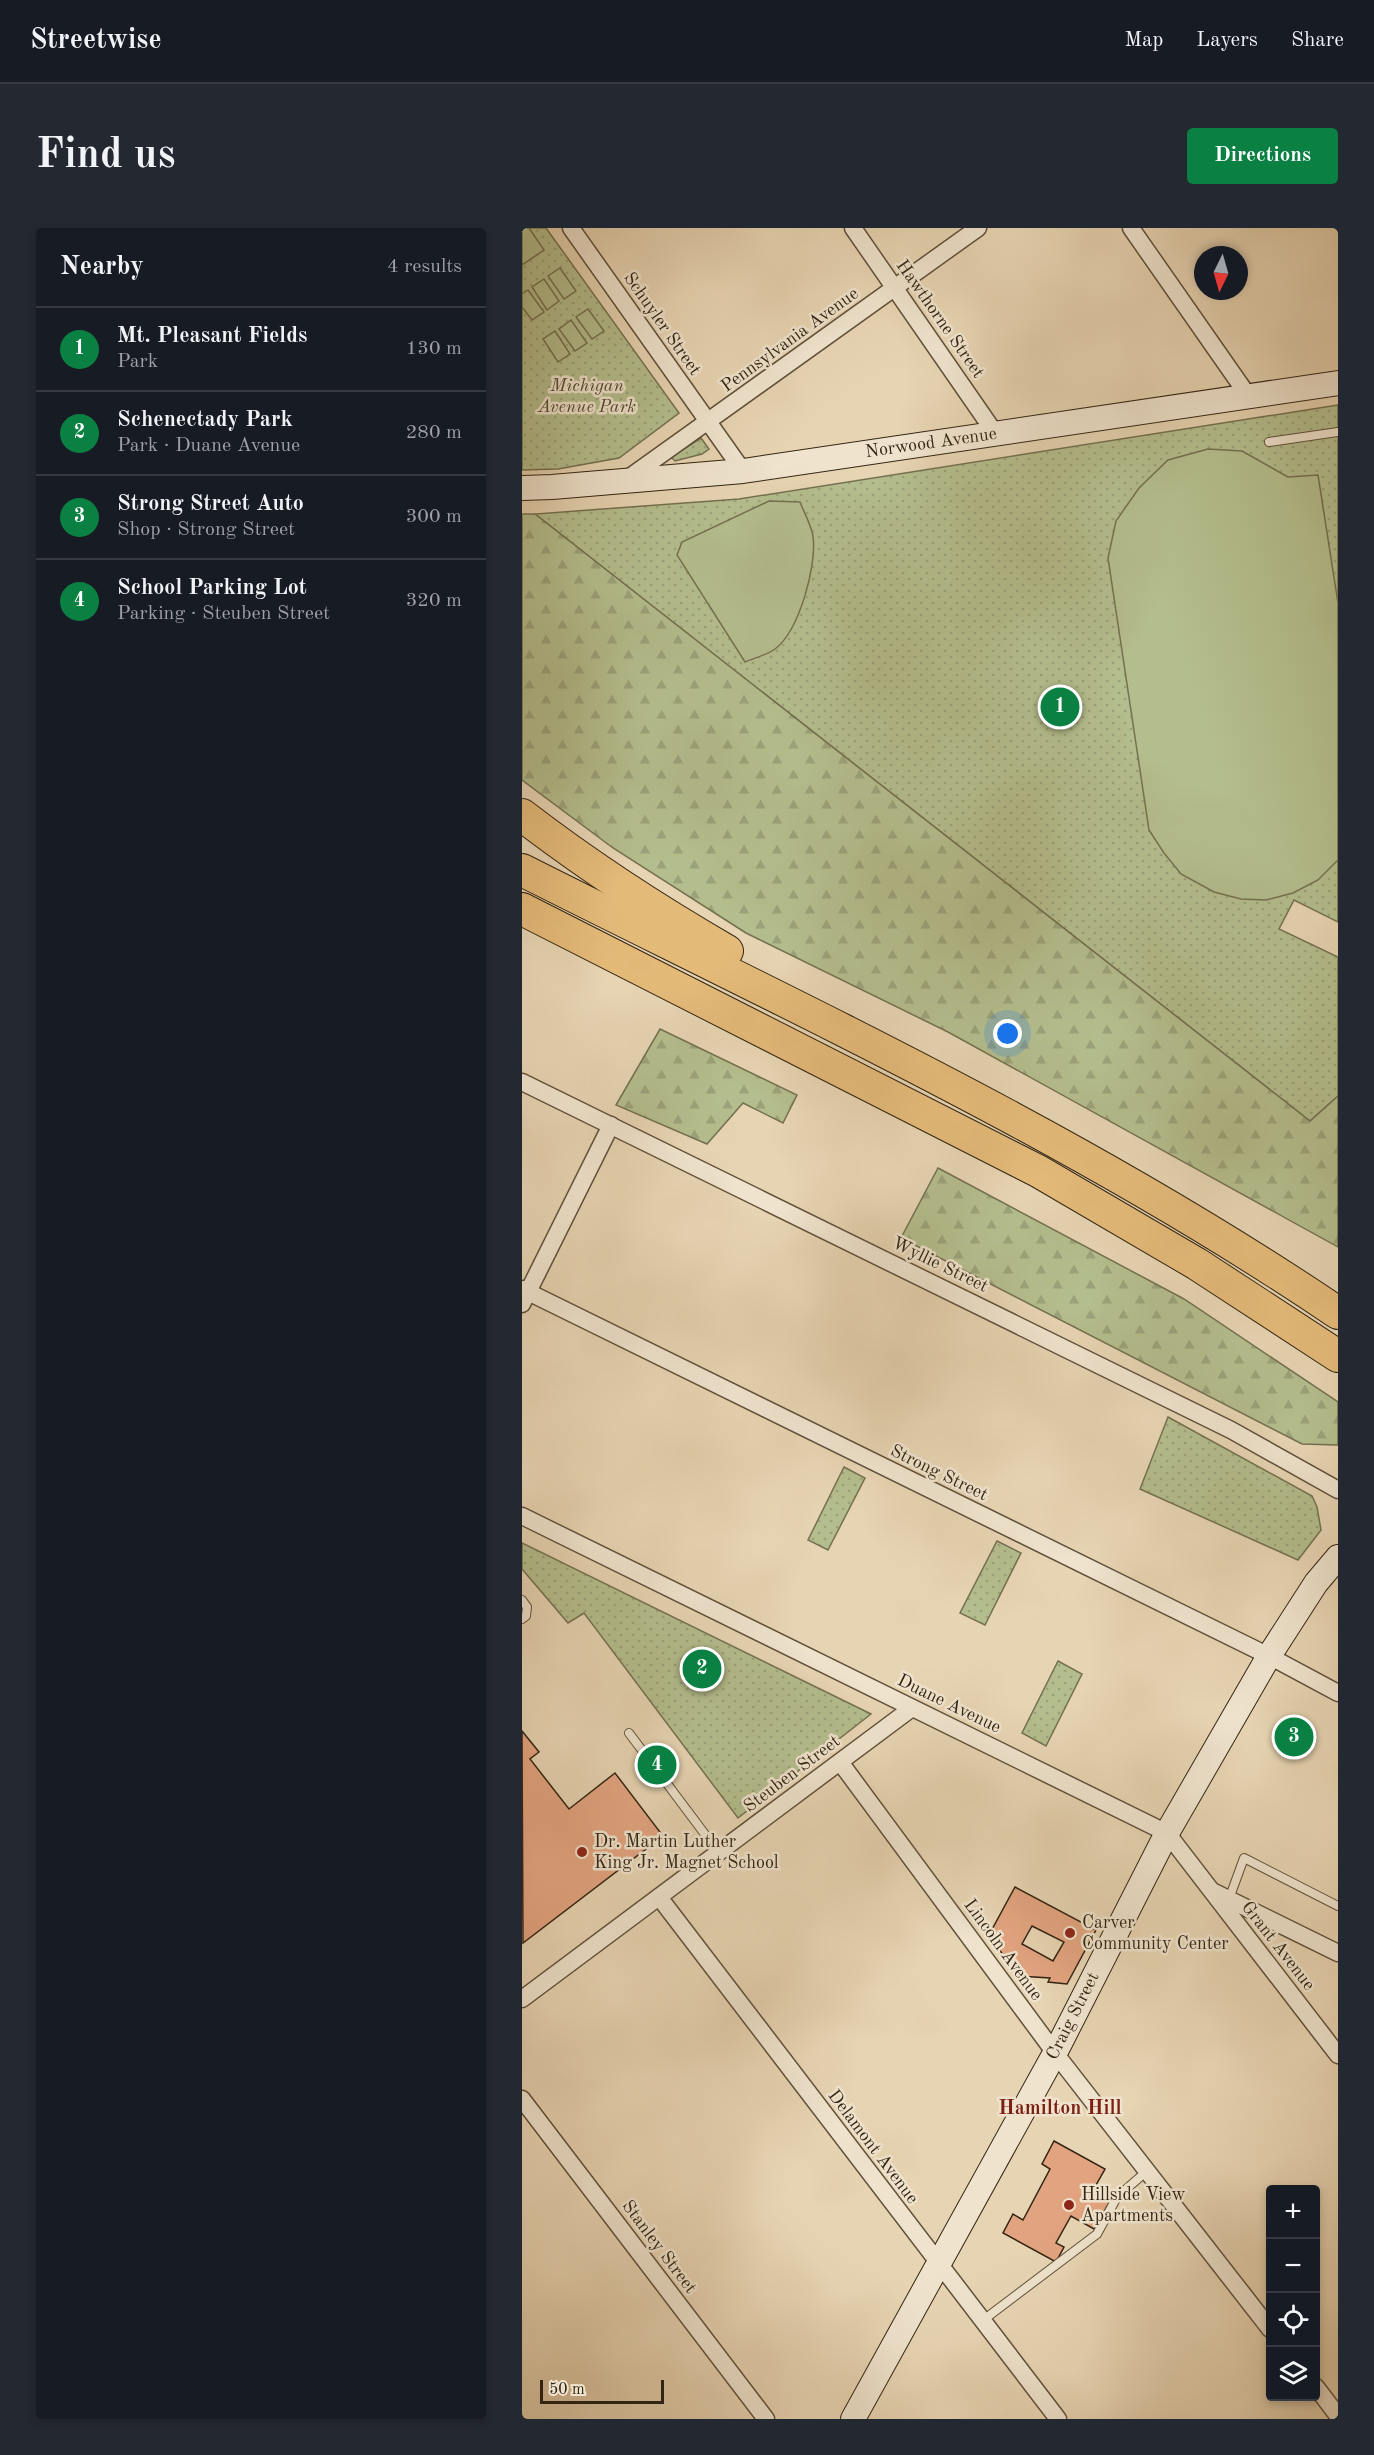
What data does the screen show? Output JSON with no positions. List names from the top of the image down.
{
  "streets": {
    "street": [
      "Hawthorne Street",
      "Schuyler Street",
      "Pennsylvania Avenue",
      "Norwood Avenue",
      "Wyllie Street",
      "Strong Street",
      "Duane Avenue",
      "Steuben Street",
      "Grant Avenue",
      "Lincoln Avenue",
      "Craig Street",
      "Delamont Avenue",
      "Stanley Street"
    ]
  },
  "crossings": [
    ["Hawthorne Street", "Pennsylvania Avenue"],
    ["Hawthorne Street", "Norwood Avenue"],
    ["Schuyler Street", "Pennsylvania Avenue"],
    ["Schuyler Street", "Norwood Avenue"],
    ["Pennsylvania Avenue", "Norwood Avenue"],
    ["Strong Street", "Craig Street"],
    ["Duane Avenue", "Steuben Street"],
    ["Duane Avenue", "Grant Avenue"],
    ["Duane Avenue", "Craig Street"],
    ["Steuben Street", "Lincoln Avenue"],
    ["Steuben Street", "Delamont Avenue"],
    ["Lincoln Avenue", "Craig Street"],
    ["Craig Street", "Delamont Avenue"]
  ],
  "districts": ["Hamilton Hill"],
  "parks": ["Michigan Avenue Park"],
  "places": ["Dr. Martin Luther King Jr. Magnet School", "Carver Community Center", "Hillside View Apartments"],
  "scale_bar": "50 m",
  "north": "bottom",
  "page": {
    "header": "Streetwise",
    "nav": ["Map", "Layers", "Share"],
    "buttons": "Directions",
    "title": "Find us",
    "heading": ["Nearby", "4 results"],
    "list": [
      {
        "mark": "1",
        "name": "Mt. Pleasant Fields",
        "note": "Park",
        "value": "130 m"
      },
      {
        "mark": "2",
        "name": "Schenectady Park",
        "note": "Park · Duane Avenue",
        "value": "280 m"
      },
      {
        "mark": "3",
        "name": "Strong Street Auto",
        "note": "Shop · Strong Street",
        "value": "300 m"
      },
      {
        "mark": "4",
        "name": "School Parking Lot",
        "note": "Parking · Steuben Street",
        "value": "320 m"
      }
    ],
    "pins": [
      "1",
      "2",
      "3",
      "4"
    ],
    "map_buttons": ["+", "−"],
    "scale": "50 m"
  }
}
